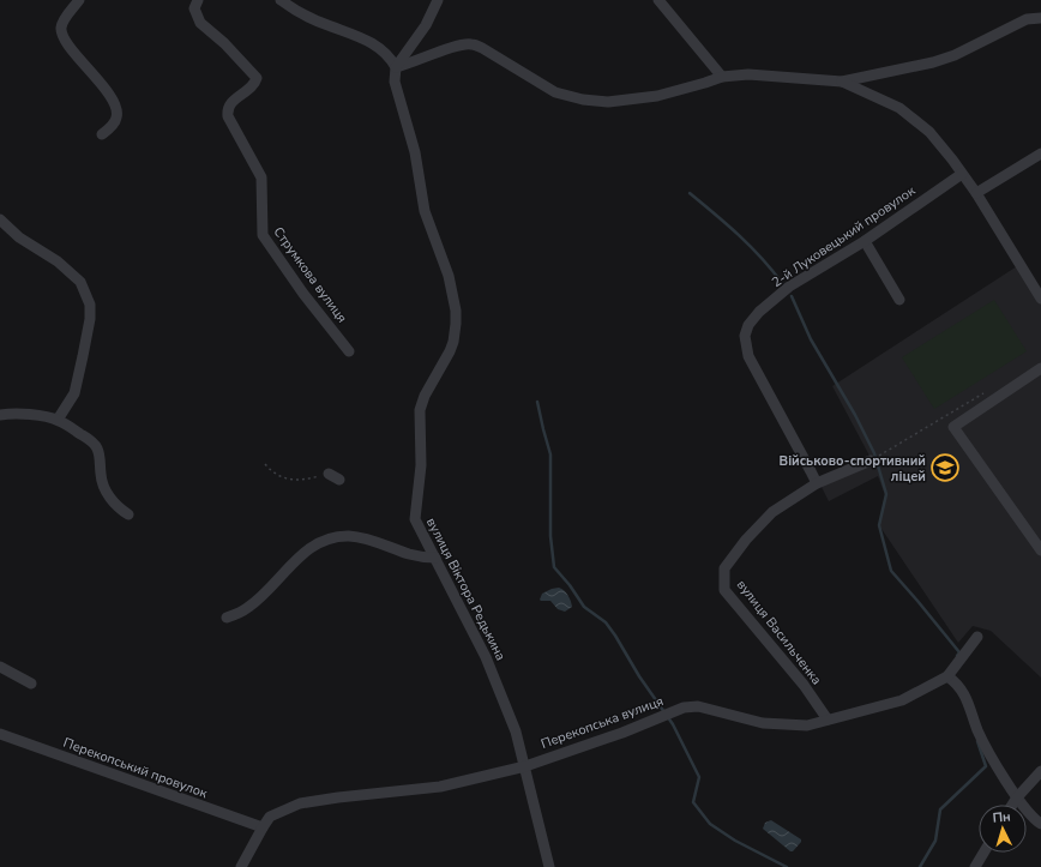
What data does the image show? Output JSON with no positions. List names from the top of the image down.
{
  "streets": {
    "street": [
      "2-й Луковецький провулок",
      "Струмкова вулиця",
      "вулиця Віктора Редькина",
      "вулиця Васильченка",
      "Перекопська вулиця",
      "Перекопський провулок"
    ]
  },
  "crossings": [
    ["2-й Луковецький провулок", "вулиця Васильченка"],
    ["вулиця Віктора Редькина", "Перекопська вулиця"],
    ["вулиця Васильченка", "Перекопська вулиця"],
    ["Перекопська вулиця", "Перекопський провулок"]
  ],
  "places": {
    "school or university": ["Військово-спортивний ліцей"]
  },
  "north": "top"
}
